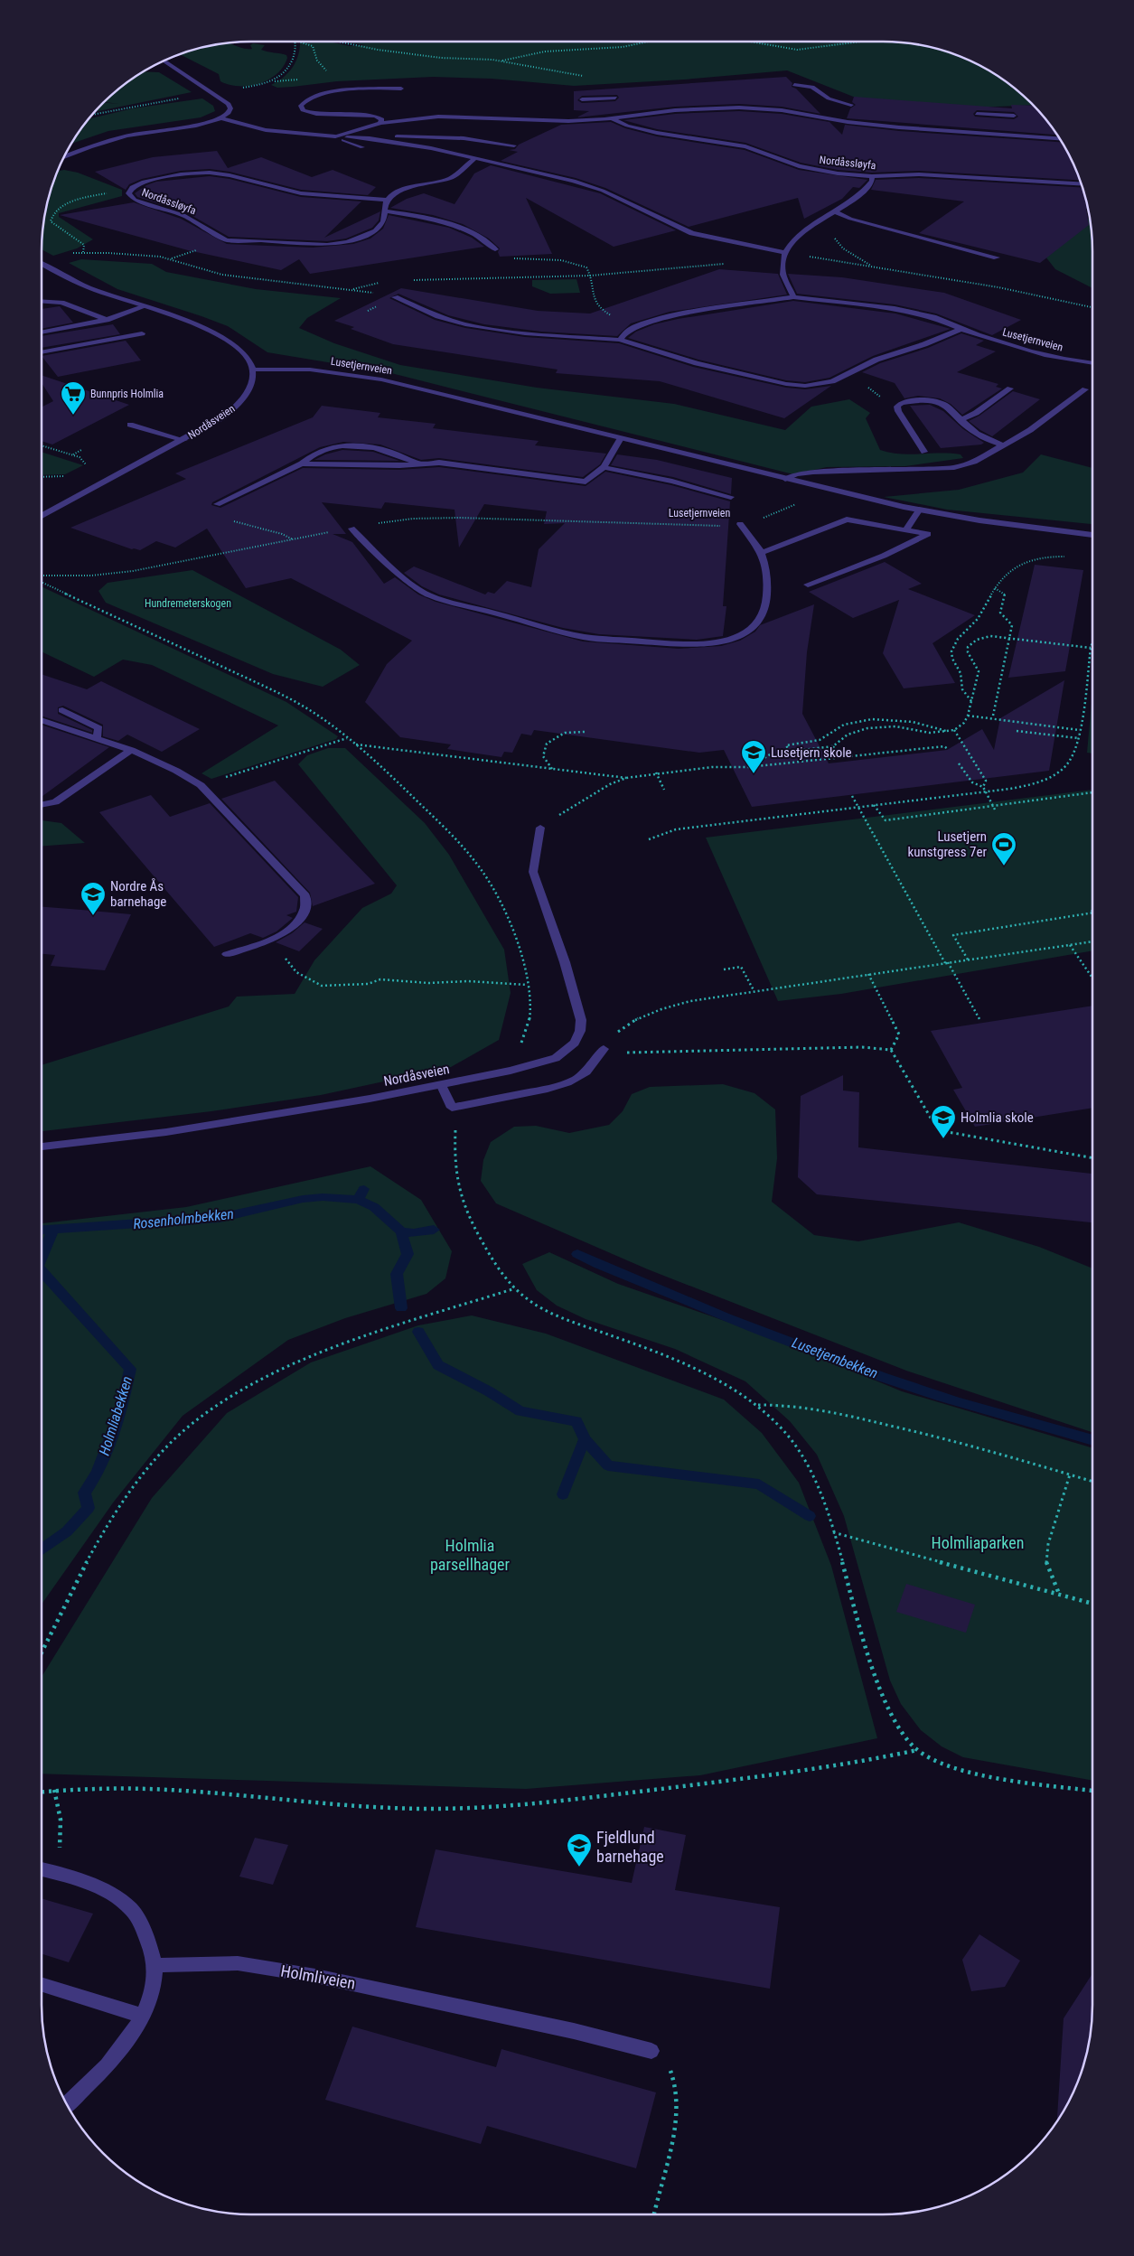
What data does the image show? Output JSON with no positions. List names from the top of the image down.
{
  "streets": {
    "street": [
      "Nordåssløyfa",
      "Lusetjernveien",
      "Nordåsveien",
      "Holmliveien"
    ]
  },
  "crossings": [
    ["Lusetjernveien", "Nordåsveien"]
  ],
  "water": ["Rosenholmbekken", "Lusetjernbekken", "Holmliabekken"],
  "parks": ["Hundremeterskogen", "Holmliaparken", "Holmlia parsellhager"],
  "places": {
    "supermarket": ["Bunnpris Holmlia"],
    "school or university": [
      "Lusetjern skole",
      "Nordre Ås barnehage",
      "Holmlia skole",
      "Fjeldlund barnehage"
    ],
    "sports": ["Lusetjern kunstgress 7er"]
  }
}
